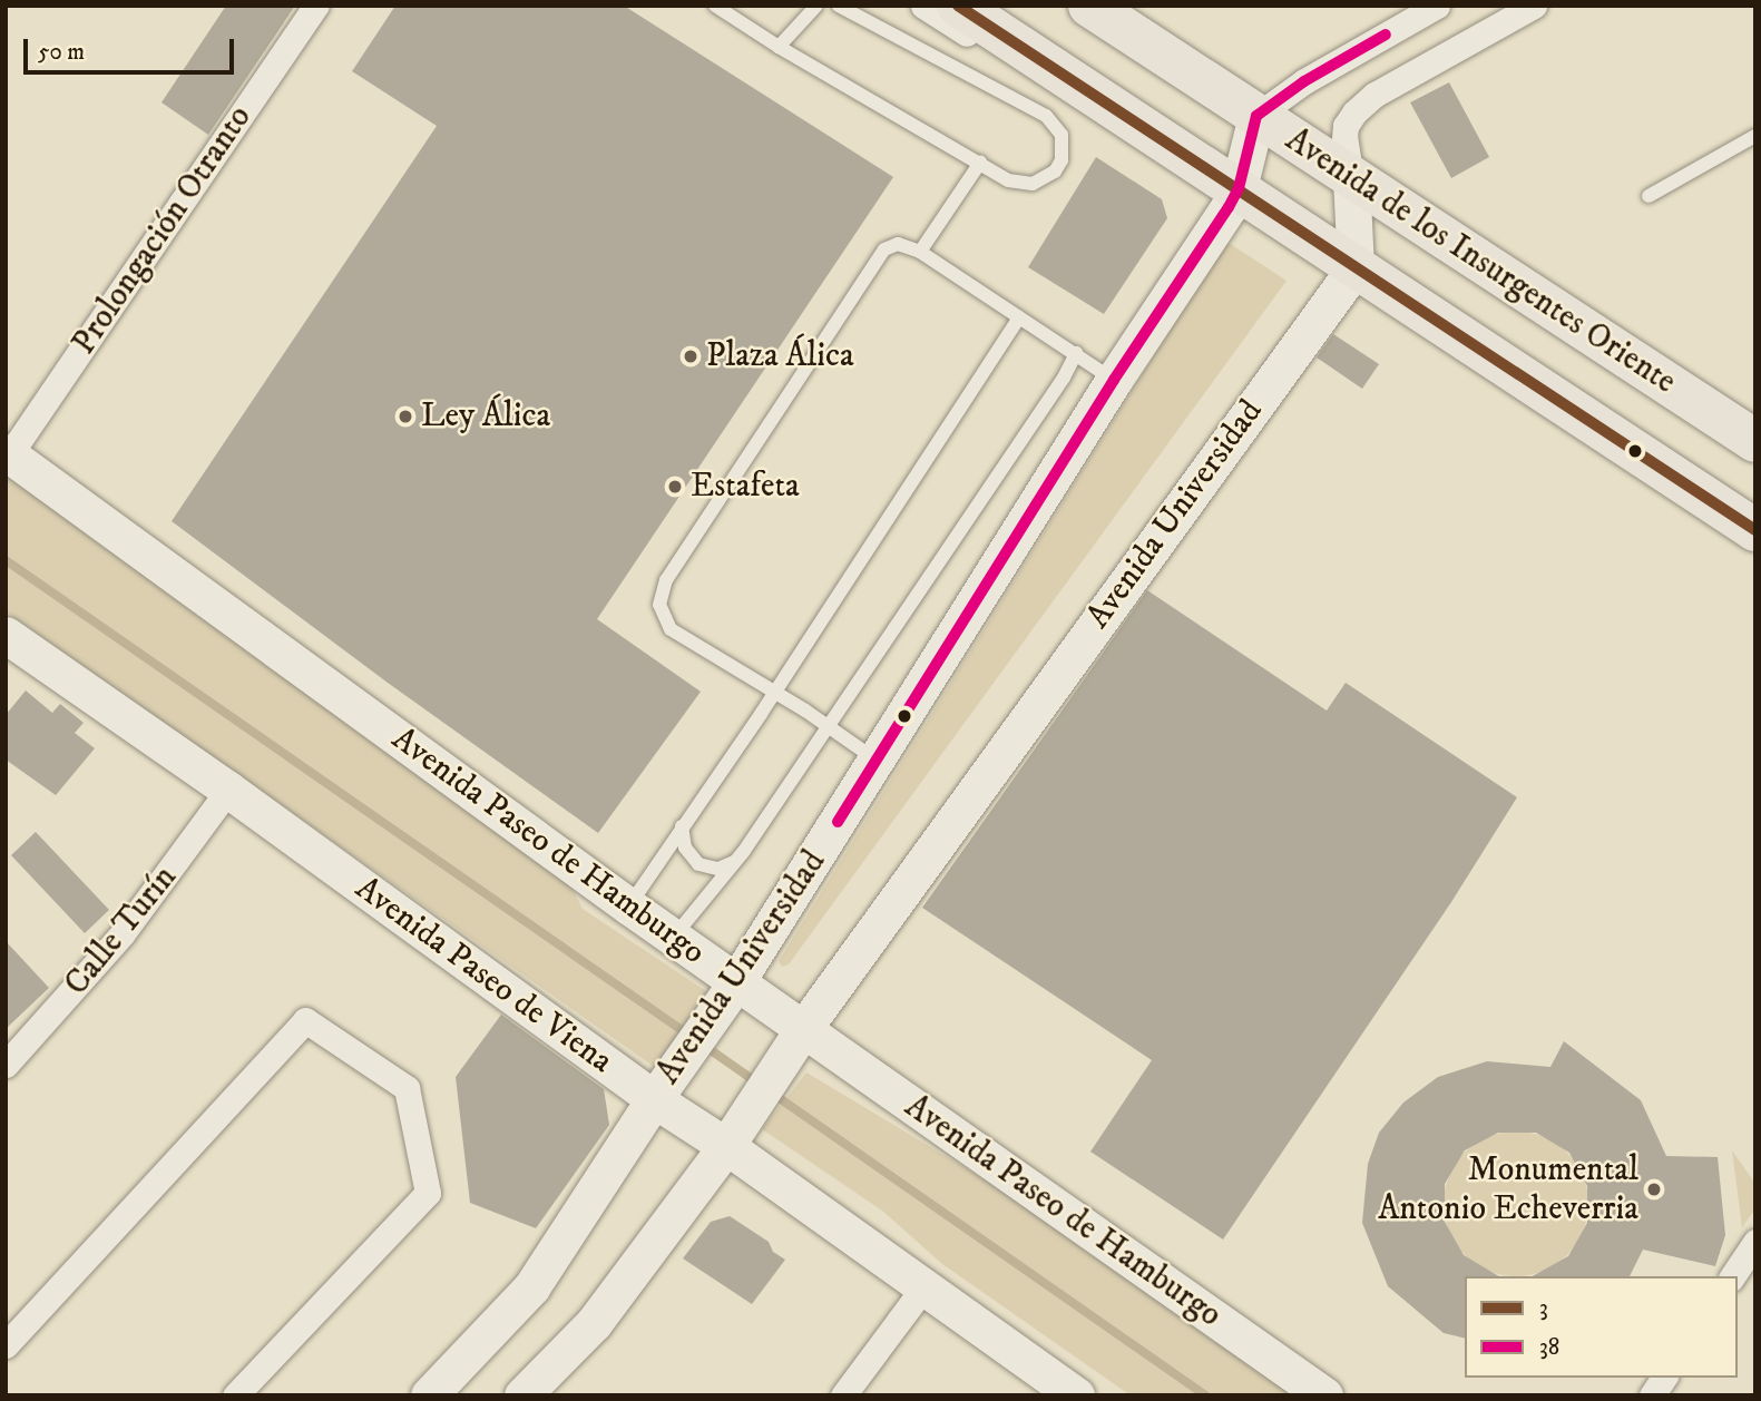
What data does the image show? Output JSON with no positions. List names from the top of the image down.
{
  "streets": {
    "highway": ["Avenida de los Insurgentes Oriente"],
    "main road": ["Avenida Universidad", "Avenida Paseo de Hamburgo", "Avenida Paseo de Viena"],
    "street": ["Prolongación Otranto", "Calle Turín"]
  },
  "crossings": [
    ["Prolongación Otranto", "Avenida Paseo de Hamburgo"],
    ["Avenida de los Insurgentes Oriente", "Avenida Universidad"],
    ["Avenida Universidad", "Avenida Paseo de Hamburgo"],
    ["Avenida Universidad", "Avenida Paseo de Viena"],
    ["Calle Turín", "Avenida Paseo de Viena"]
  ],
  "places": [
    "Plaza Álica",
    "Ley Álica",
    "Estafeta",
    "Monumental Antonio Echeverria"
  ],
  "lines": ["transit line 3", "transit line 38"],
  "legend": ["3", "38"],
  "scale_bar": "50 m"
}
